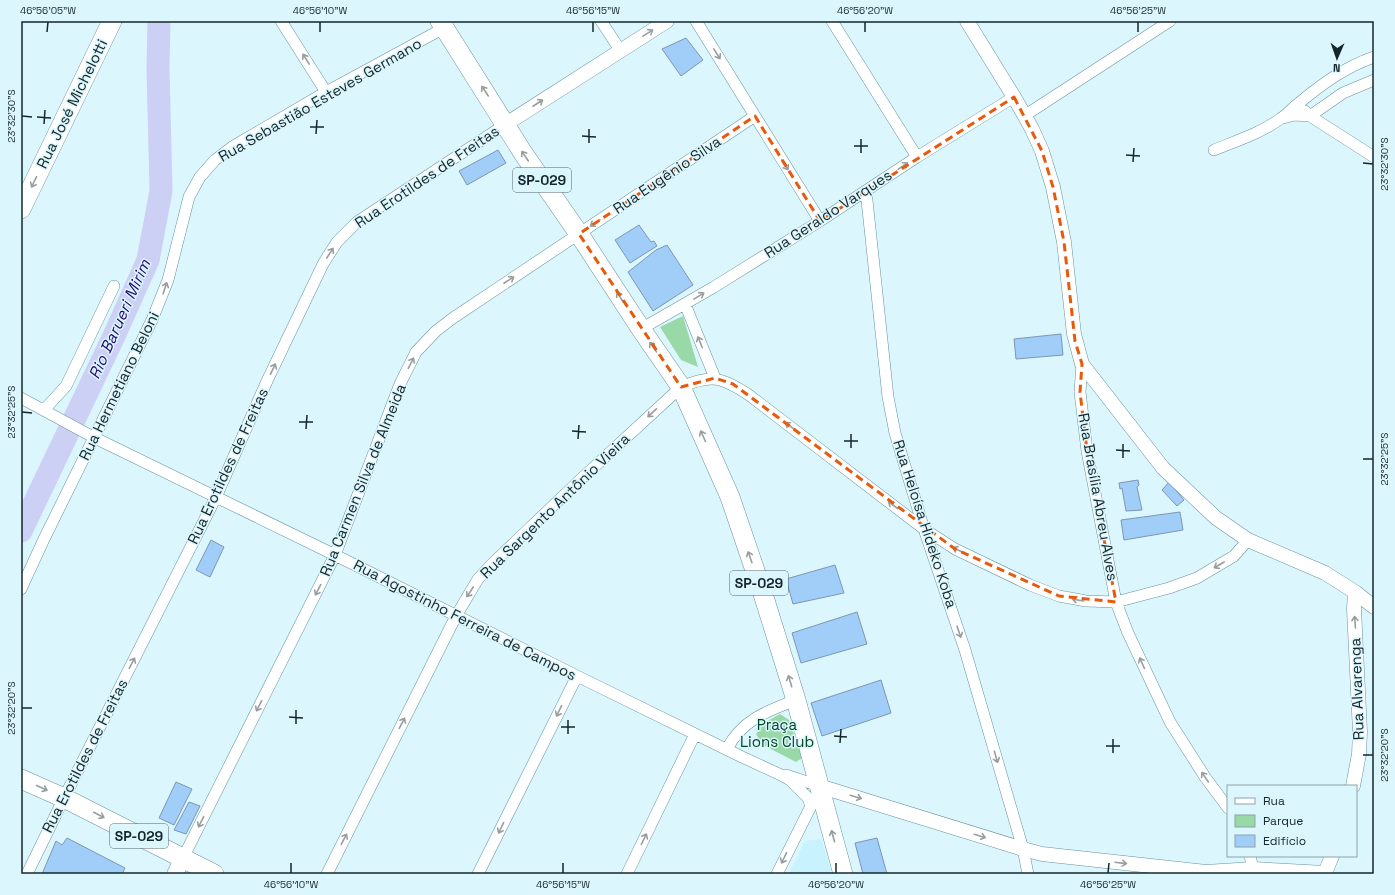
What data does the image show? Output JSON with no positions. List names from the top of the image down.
{
  "streets": {
    "highway": ["Rua José Michelotti", "SP-029"],
    "street": [
      "Rua Sebastião Esteves Germano",
      "Rua Eugênio Silva",
      "Rua Erotildes de Freitas",
      "Rua Geraldo Varques",
      "Rua Hermetiano Beloni",
      "Rua Carmen Silva de Almeida",
      "Rua Brasília Abreu Alves",
      "Rua Sargento Antônio Vieira",
      "Rua Heloísa Hideko Koba",
      "Rua Agostinho Ferreira de Campos",
      "Rua Alvarenga"
    ]
  },
  "crossings": [
    ["Rua Sebastião Esteves Germano", "SP-029"],
    ["Rua Sebastião Esteves Germano", "Rua Hermetiano Beloni"],
    ["Rua Eugênio Silva", "SP-029"],
    ["Rua Eugênio Silva", "Rua Carmen Silva de Almeida"],
    ["Rua Erotildes de Freitas", "SP-029"],
    ["Rua Erotildes de Freitas", "Rua Agostinho Ferreira de Campos"],
    ["SP-029", "Rua Geraldo Varques"],
    ["SP-029", "Rua Carmen Silva de Almeida"],
    ["SP-029", "Rua Sargento Antônio Vieira"],
    ["SP-029", "Rua Agostinho Ferreira de Campos"],
    ["Rua Geraldo Varques", "Rua Brasília Abreu Alves"],
    ["Rua Geraldo Varques", "Rua Heloísa Hideko Koba"],
    ["Rua Hermetiano Beloni", "Rua Agostinho Ferreira de Campos"],
    ["Rua Carmen Silva de Almeida", "Rua Agostinho Ferreira de Campos"],
    ["Rua Sargento Antônio Vieira", "Rua Agostinho Ferreira de Campos"],
    ["Rua Heloísa Hideko Koba", "Rua Agostinho Ferreira de Campos"]
  ],
  "one_way": [
    "Rua José Michelotti",
    "Rua Eugênio Silva",
    "Rua Erotildes de Freitas",
    "Rua Geraldo Varques",
    "Rua Heloísa Hideko Koba",
    "Rua Alvarenga"
  ],
  "water": ["Rio Barueri Mirim"],
  "parks": ["Praça Lions Club"],
  "legend": ["Rua", "Parque", "Edifício"],
  "north": "bottom",
  "coordinates": [
    "46°56'05\"W",
    "46°56'10\"W",
    "46°56'15\"W",
    "46°56'20\"W",
    "46°56'25\"W",
    "23°32'30\"S",
    "23°32'25\"S",
    "23°32'20\"S"
  ]
}
